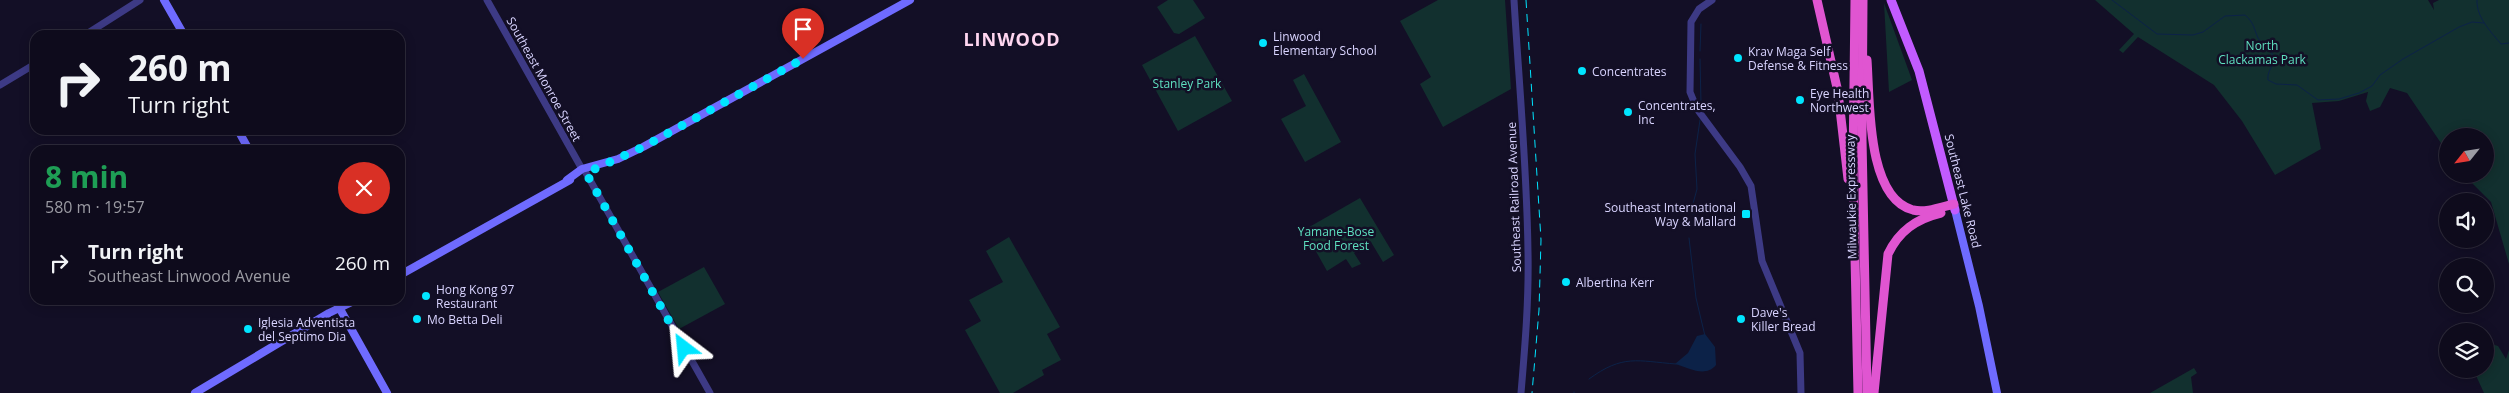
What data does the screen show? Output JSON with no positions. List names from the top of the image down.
{
  "streets": {
    "highway": ["Milwaukie Expressway"],
    "main road": ["Southeast Lake Road"],
    "street": ["Southeast Monroe Street", "Southeast Railroad Avenue"]
  },
  "districts": ["LINWOOD"],
  "parks": ["North Clackamas Park", "Stanley Park", "Yamane-Bose Food Forest"],
  "places": {
    "other": [
      "Linwood Elementary School",
      "Krav Maga Self Defense & Fitness",
      "Concentrates",
      "Eye Health Northwest",
      "Concentrates, Inc",
      "Albertina Kerr",
      "Hong Kong 97 Restaurant",
      "Mo Betta Deli",
      "Dave's Killer Bread",
      "Iglesia Adventista del Septimo Dia"
    ],
    "transit": ["Southeast International Way & Mallard"]
  },
  "north": "bottom left",
  "page": {
    "turn": ["260 m", "Turn right"],
    "heading": ["8 min", "580 m · 19:57"],
    "list": [
      {
        "name": "Turn right",
        "note": "Southeast Linwood Avenue",
        "value": "260 m"
      }
    ]
  }
}
